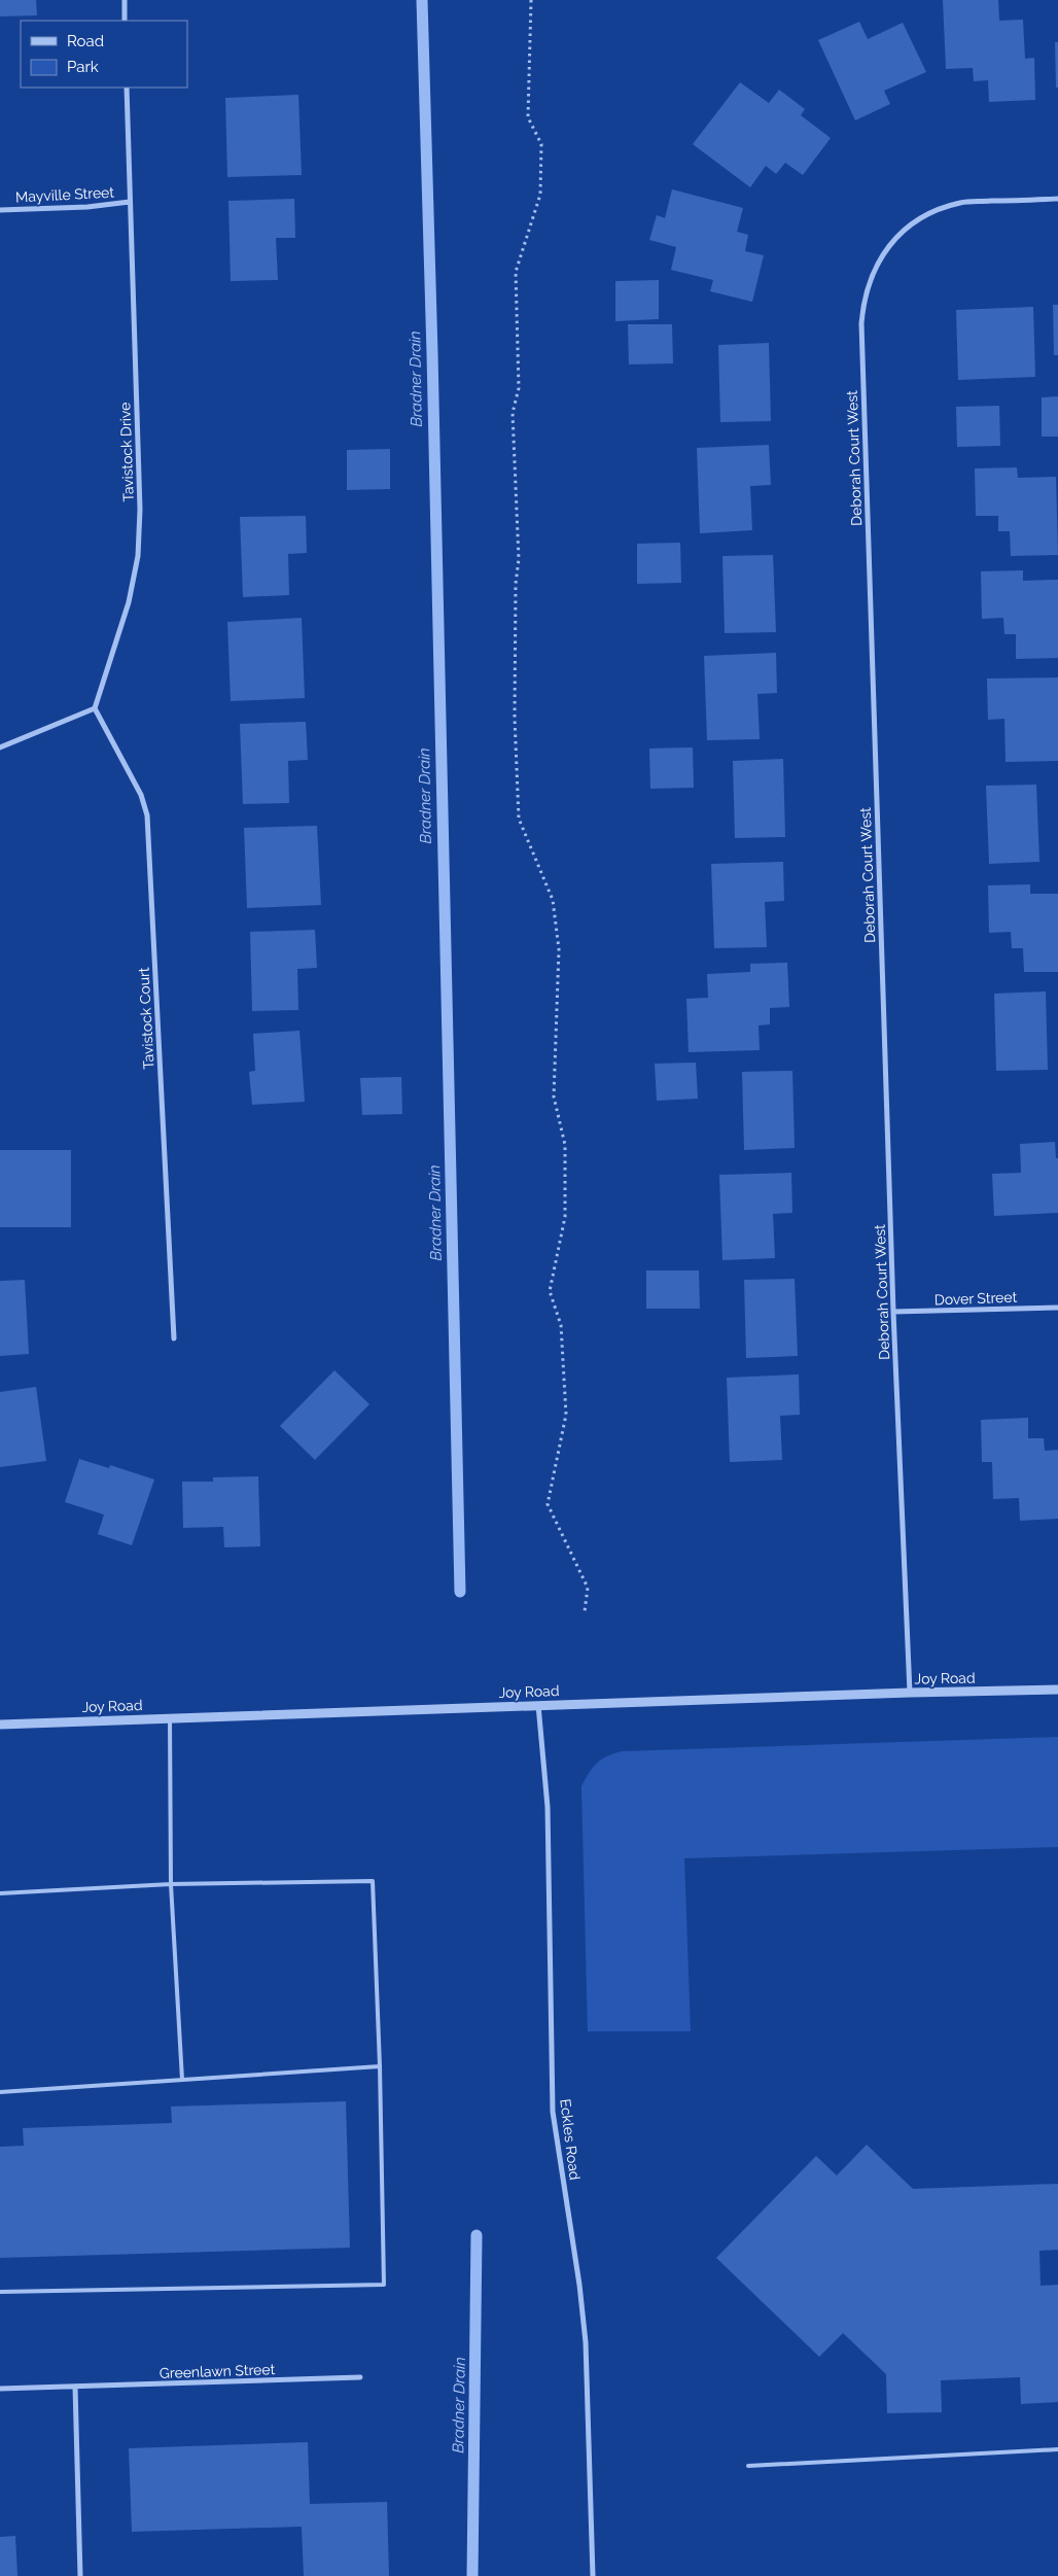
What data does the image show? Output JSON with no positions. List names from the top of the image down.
{
  "streets": {
    "street": [
      "Mayville Street",
      "Tavistock Drive",
      "Deborah Court West",
      "Tavistock Court",
      "Dover Street",
      "Joy Road",
      "Eckles Road",
      "Greenlawn Street"
    ]
  },
  "crossings": [
    ["Mayville Street", "Tavistock Drive"],
    ["Tavistock Drive", "Tavistock Court"],
    ["Deborah Court West", "Dover Street"],
    ["Deborah Court West", "Joy Road"],
    ["Joy Road", "Eckles Road"]
  ],
  "water": ["Bradner Drain"],
  "legend": ["Road", "Park"]
}
